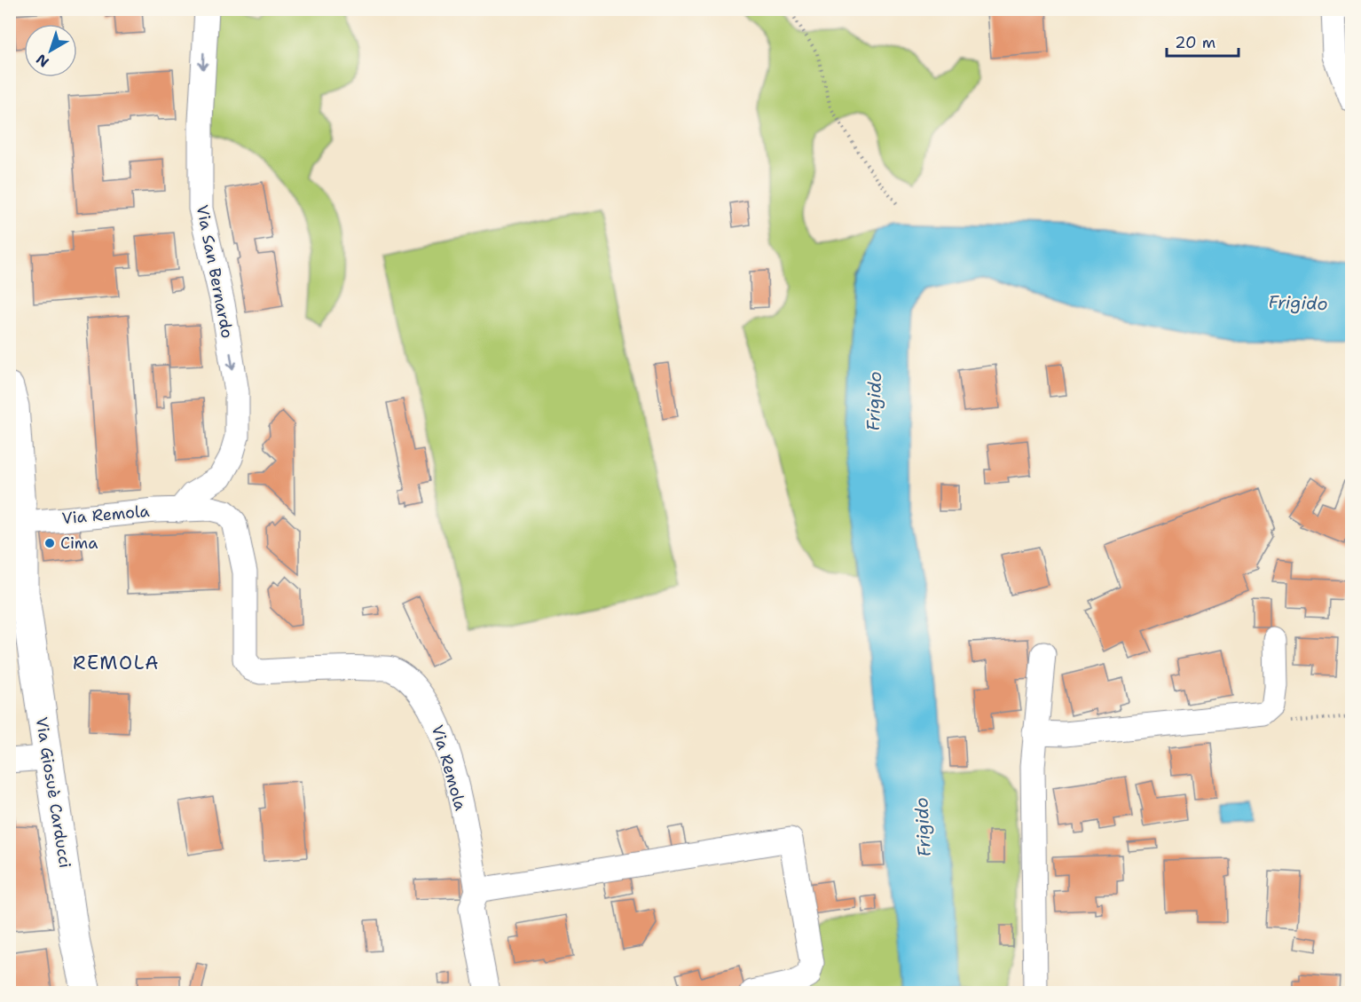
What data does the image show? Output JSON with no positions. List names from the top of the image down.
{
  "streets": {
    "main road": ["Via Giosuè Carducci"],
    "street": ["Via San Bernardo", "Via Remola"]
  },
  "crossings": [
    ["Via San Bernardo", "Via Remola"],
    ["Via Remola", "Via Giosuè Carducci"]
  ],
  "one_way": ["Via San Bernardo"],
  "districts": ["REMOLA"],
  "water": ["Frigido"],
  "places": ["Cima"],
  "scale_bar": "20 m",
  "north": "bottom left"
}
